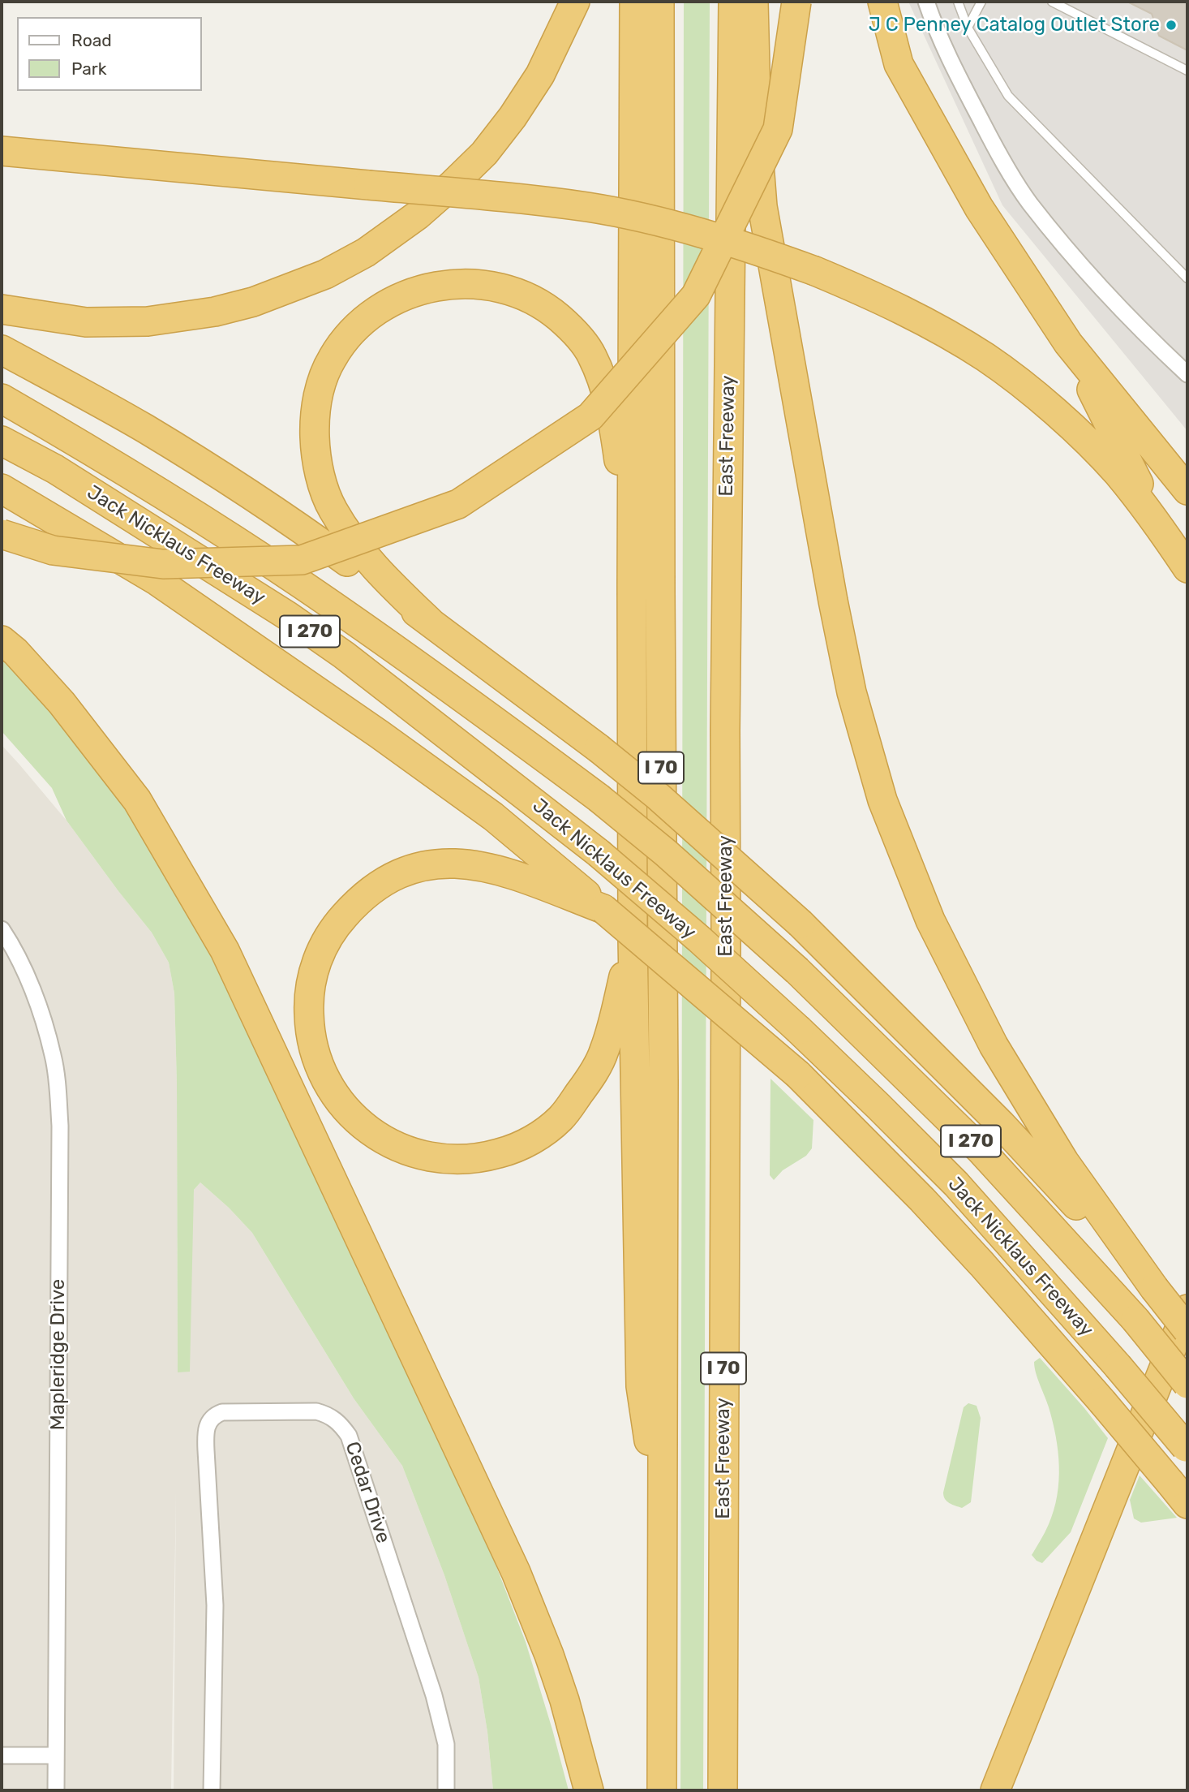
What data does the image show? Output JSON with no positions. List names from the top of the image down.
{
  "streets": {
    "highway": [
      "East Freeway",
      "Jack Nicklaus Freeway",
      "I 270",
      "I 70"
    ],
    "street": ["Mapleridge Drive", "Cedar Drive"]
  },
  "places": ["J C Penney Catalog Outlet Store"],
  "legend": ["Road", "Park"]
}
